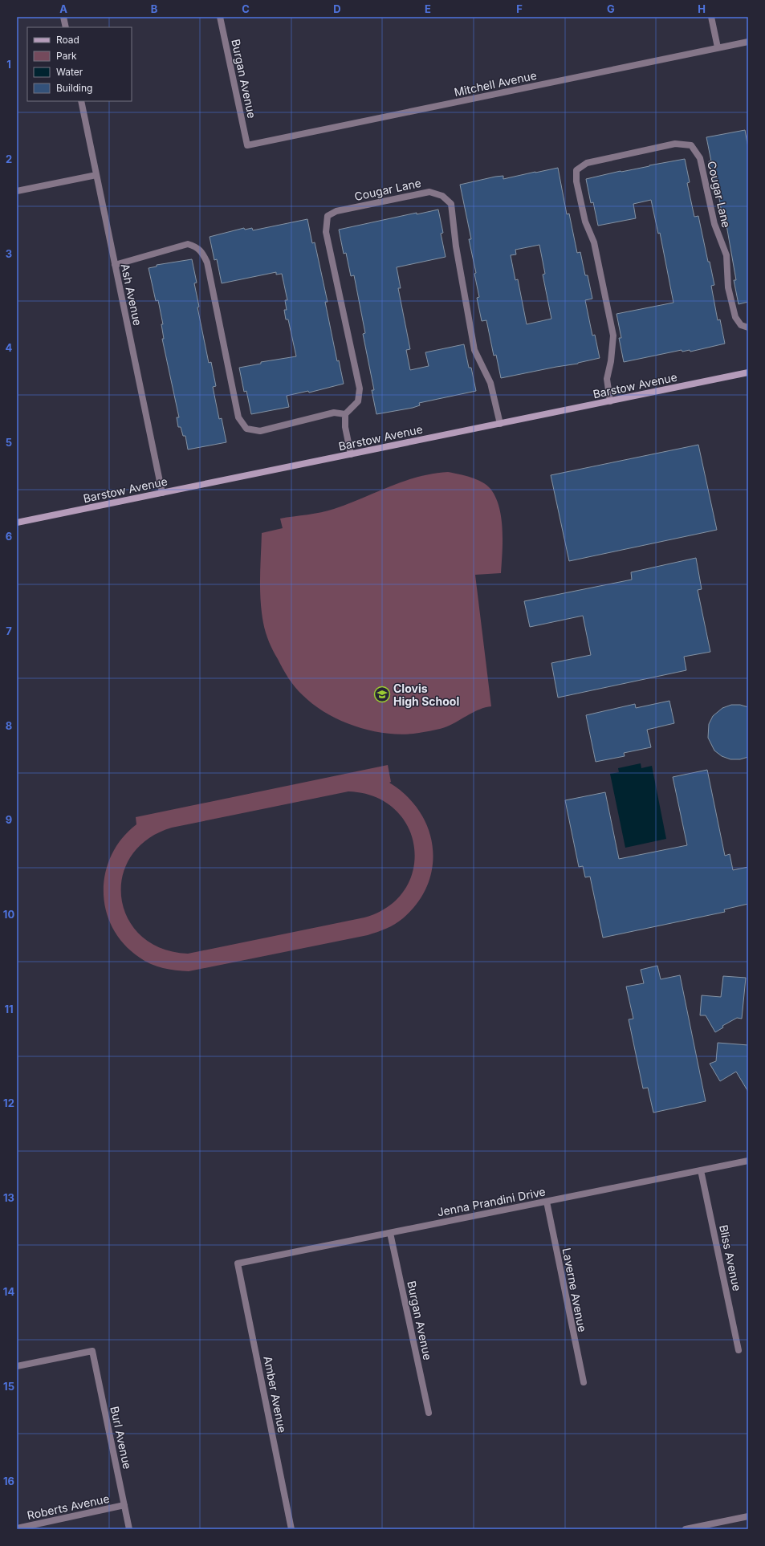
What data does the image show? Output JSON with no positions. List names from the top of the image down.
{
  "streets": {
    "street": [
      "Burgan Avenue",
      "Mitchell Avenue",
      "Cougar Lane",
      "Ash Avenue",
      "Barstow Avenue",
      "Jenna Prandini Drive",
      "Bliss Avenue",
      "Laverne Avenue",
      "Amber Avenue",
      "Burl Avenue",
      "Roberts Avenue"
    ]
  },
  "crossings": [
    ["Burgan Avenue", "Mitchell Avenue"],
    ["Burgan Avenue", "Jenna Prandini Drive"],
    ["Cougar Lane", "Barstow Avenue"],
    ["Ash Avenue", "Barstow Avenue"],
    ["Jenna Prandini Drive", "Bliss Avenue"],
    ["Jenna Prandini Drive", "Laverne Avenue"],
    ["Jenna Prandini Drive", "Amber Avenue"],
    ["Burl Avenue", "Roberts Avenue"]
  ],
  "places": {
    "school or university": ["Clovis High School"]
  },
  "legend": [
    "Road",
    "Park",
    "Water",
    "Building"
  ],
  "grid": {
    "columns": [
      "A",
      "B",
      "C",
      "D",
      "E",
      "F",
      "G",
      "H"
    ],
    "rows": [
      "1",
      "2",
      "3",
      "4",
      "5",
      "6",
      "7",
      "8",
      "9",
      "10",
      "11",
      "12",
      "13",
      "14",
      "15",
      "16"
    ]
  }
}
